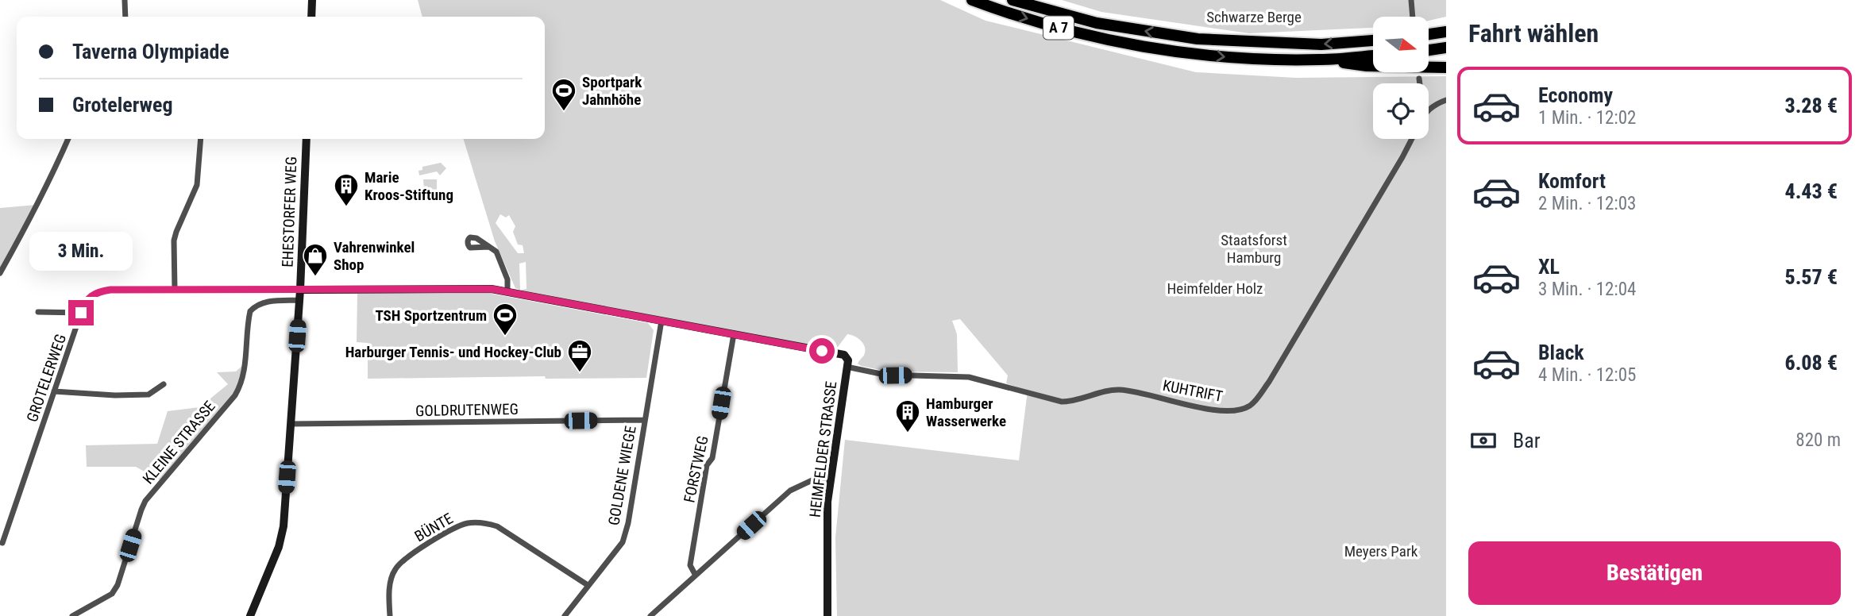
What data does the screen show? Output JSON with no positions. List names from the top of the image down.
{
  "streets": {
    "highway": ["A 7"],
    "street": [
      "EHESTORFER WEG",
      "GROTELERWEG",
      "KUHTRIFT",
      "GOLDRUTENWEG",
      "KLEINE STRASSE",
      "HEIMFELDER STRASSE",
      "FORSTWEG",
      "GOLDENE WIEGE",
      "BÜNTE"
    ]
  },
  "crossings": [
    ["EHESTORFER WEG", "GROTELERWEG"],
    ["EHESTORFER WEG", "GOLDRUTENWEG"],
    ["EHESTORFER WEG", "KLEINE STRASSE"],
    ["KUHTRIFT", "HEIMFELDER STRASSE"],
    ["GOLDRUTENWEG", "GOLDENE WIEGE"],
    ["HEIMFELDER STRASSE", "FORSTWEG"],
    ["GOLDENE WIEGE", "BÜNTE"]
  ],
  "parks": [
    "Schwarze Berge",
    "Staatsforst Hamburg",
    "Heimfelder Holz",
    "Meyers Park"
  ],
  "places": {
    "sports": ["Sportpark Jahnhöhe", "TSH Sportzentrum"],
    "building": ["Marie Kroos-Stiftung", "Hamburger Wasserwerke"],
    "shop": ["Vahrenwinkel Shop"],
    "office": ["Harburger Tennis- und Hockey-Club"]
  },
  "north": "right",
  "page": {
    "heading": "Fahrt wählen",
    "banner": ["Taverna Olympiade", "Grotelerweg"],
    "list": [
      {
        "name": "Economy",
        "note": "1 Min. · 12:02",
        "value": "3.28 €"
      },
      {
        "name": "Komfort",
        "note": "2 Min. · 12:03",
        "value": "4.43 €"
      },
      {
        "name": "XL",
        "note": "3 Min. · 12:04",
        "value": "5.57 €"
      },
      {
        "name": "Black",
        "note": "4 Min. · 12:05",
        "value": "6.08 €"
      }
    ],
    "bubble": "3 Min.",
    "pay": ["Bar", "820 m"],
    "buttons": "Bestätigen"
  }
}
